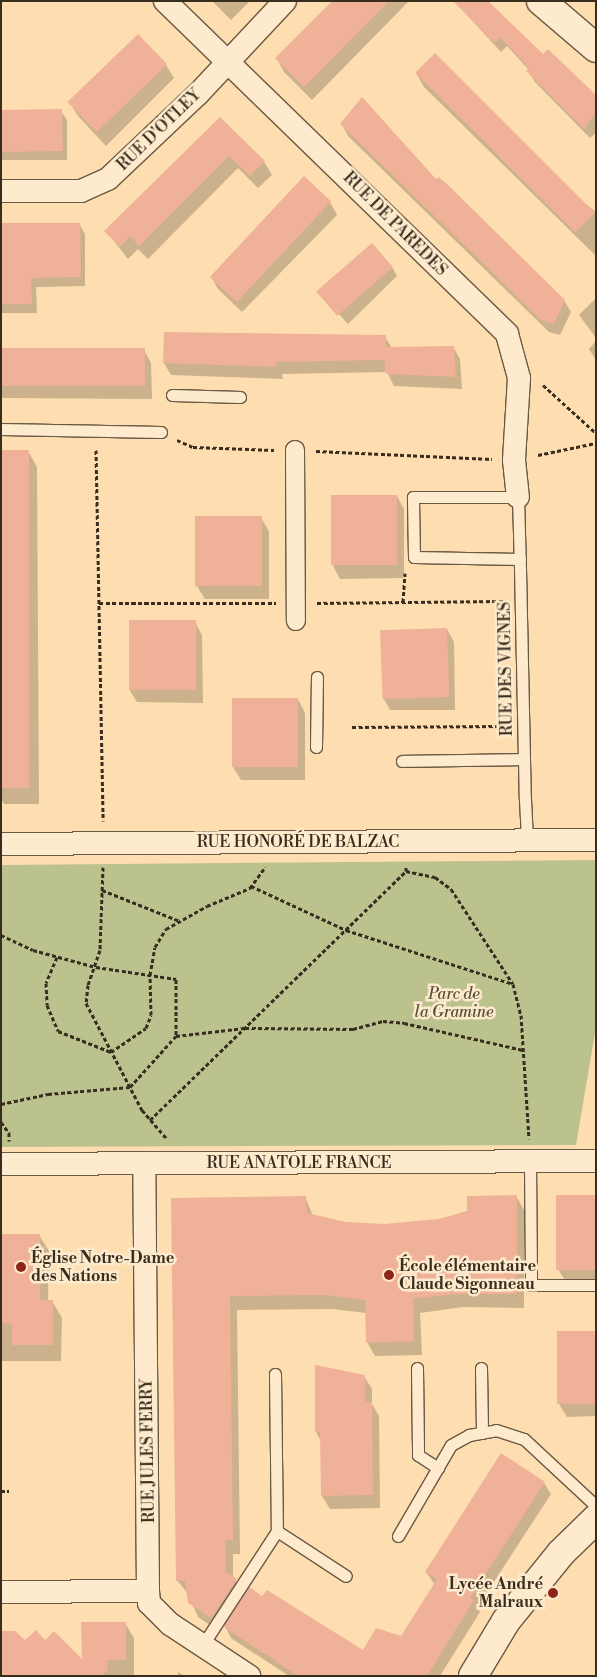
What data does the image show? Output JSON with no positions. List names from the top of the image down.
{
  "streets": {
    "street": [
      "RUE D'OTLEY",
      "RUE DE PAREDES",
      "RUE HONORÉ DE BALZAC",
      "RUE ANATOLE FRANCE",
      "RUE JULES FERRY"
    ],
    "lane": ["RUE DES VIGNES"]
  },
  "crossings": [
    ["RUE D'OTLEY", "RUE DE PAREDES"],
    ["RUE DE PAREDES", "RUE DES VIGNES"],
    ["RUE DES VIGNES", "RUE HONORÉ DE BALZAC"],
    ["RUE ANATOLE FRANCE", "RUE JULES FERRY"]
  ],
  "parks": ["Parc de la Gramine"],
  "places": ["Église Notre-Dame des Nations", "École élémentaire Claude Sigonneau", "Lycée André Malraux"]
}
